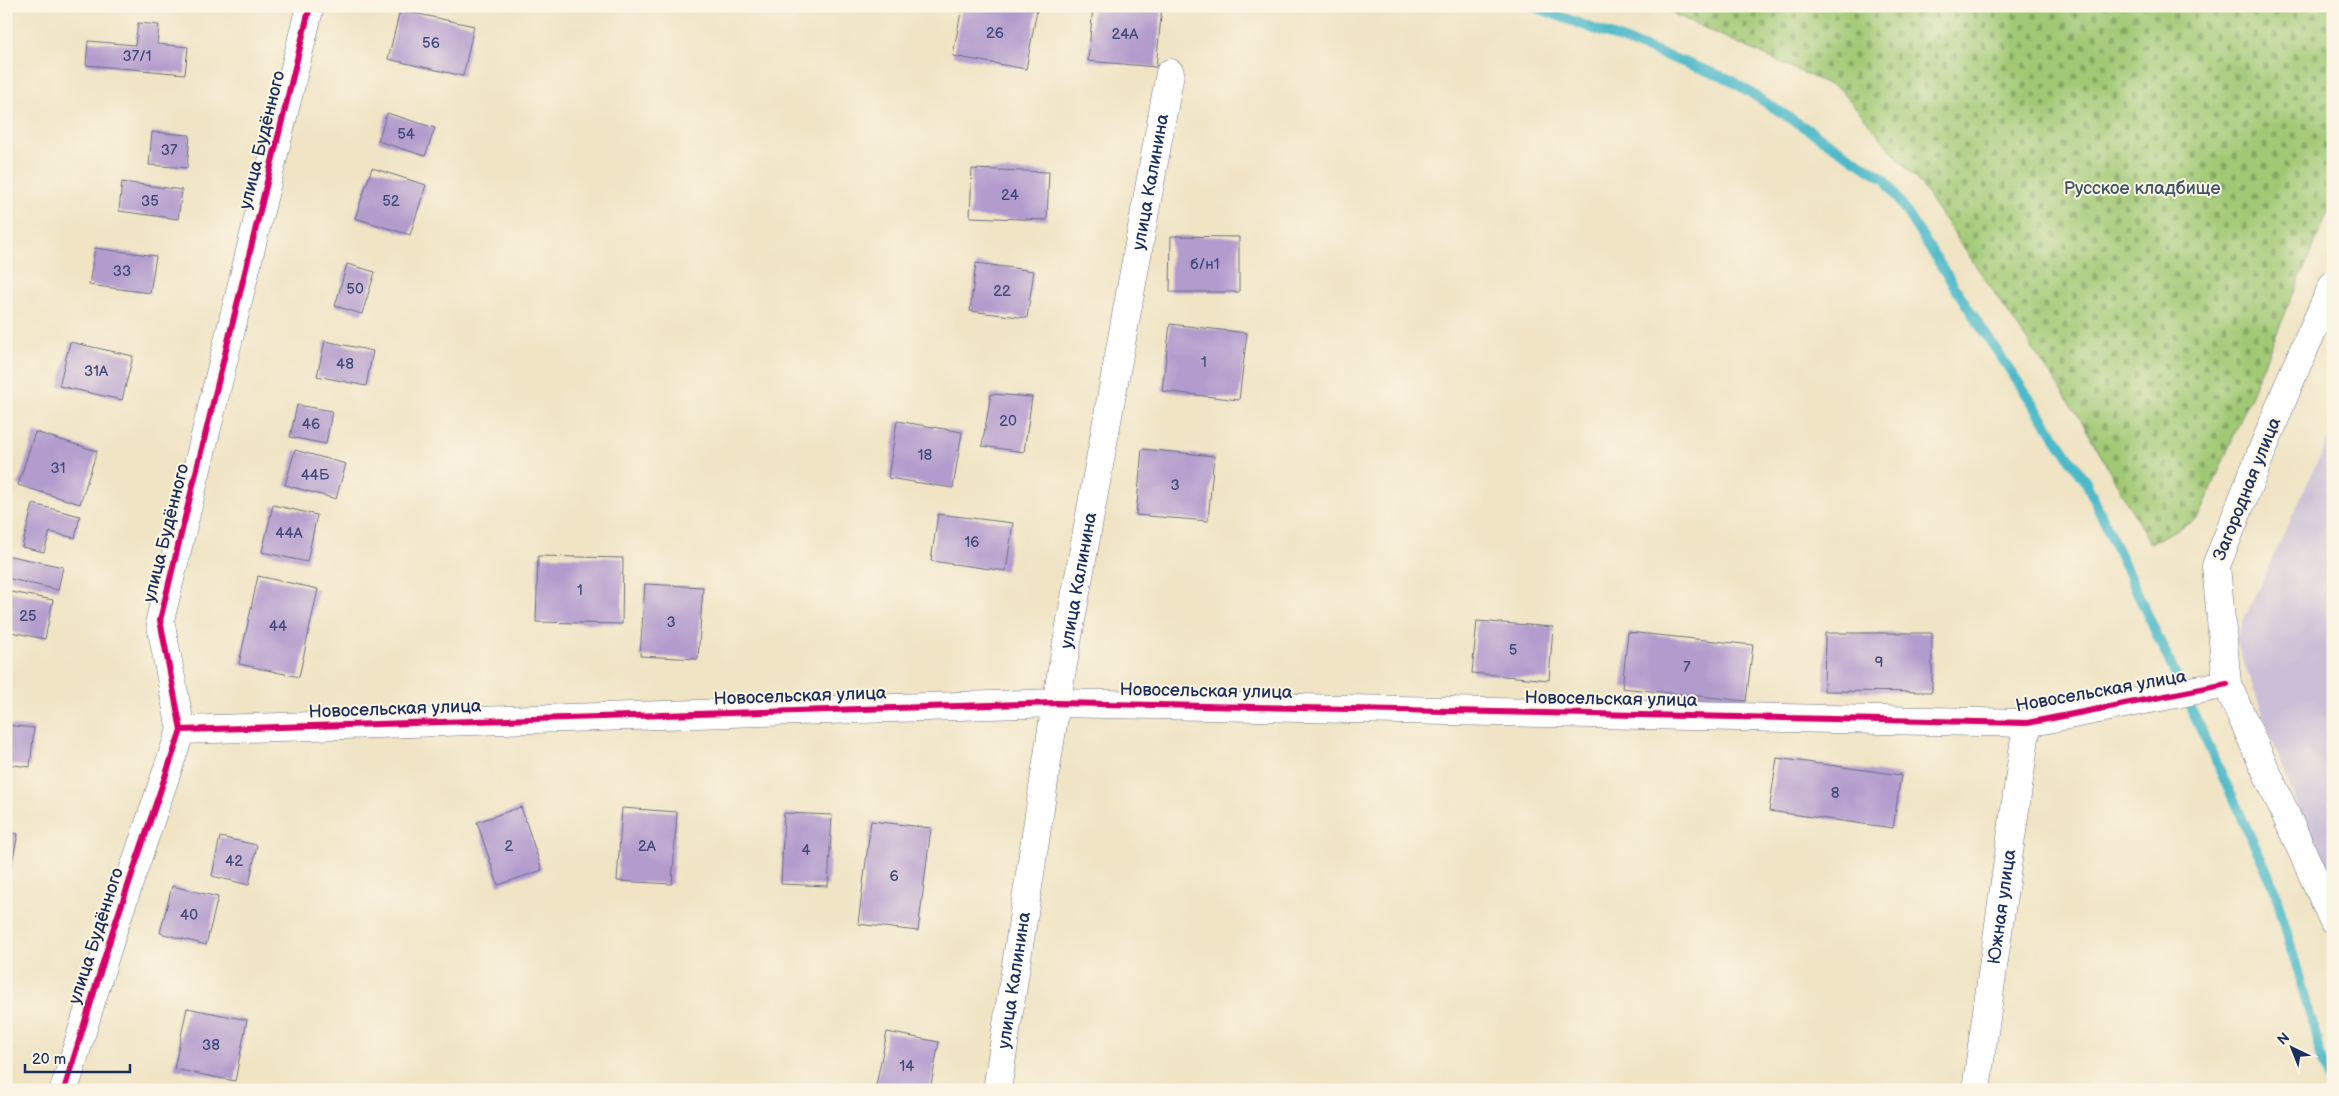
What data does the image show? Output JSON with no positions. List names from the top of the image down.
{
  "streets": {
    "street": [
      "улица Будённого",
      "улица Калинина",
      "Загородная улица",
      "Новосельская улица",
      "Южная улица"
    ]
  },
  "crossings": [
    ["улица Будённого", "Новосельская улица"],
    ["улица Калинина", "Новосельская улица"],
    ["Загородная улица", "Новосельская улица"],
    ["Новосельская улица", "Южная улица"]
  ],
  "parks": ["Русское кладбище"],
  "house_numbers": [
    "26",
    "24А",
    "56",
    "37/1",
    "54",
    "37",
    "24",
    "35",
    "52",
    "б/н1",
    "33",
    "50",
    "22",
    "1",
    "48",
    "31А",
    "20",
    "46",
    "18",
    "31",
    "44Б",
    "3",
    "44А",
    "16",
    "1",
    "25",
    "3",
    "44",
    "5",
    "9",
    "7",
    "8",
    "2",
    "2А",
    "4",
    "42",
    "6",
    "40",
    "38",
    "14"
  ],
  "scale_bar": "20 m",
  "north": "top left"
}
